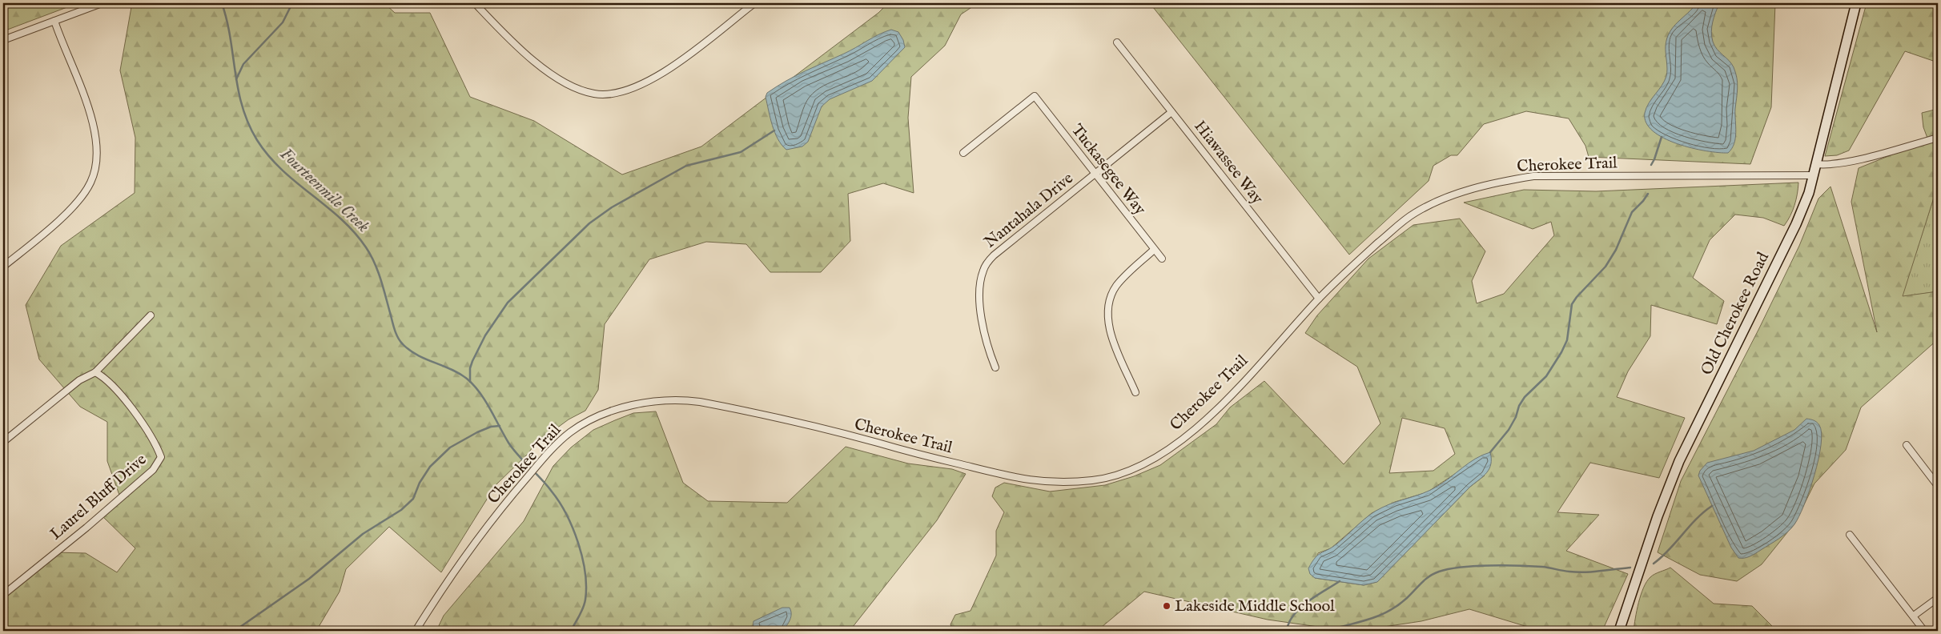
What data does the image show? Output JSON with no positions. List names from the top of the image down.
{
  "streets": {
    "street": [
      "Hiawassee Way",
      "Cherokee Trail",
      "Tuckasegee Way",
      "Nantahala Drive",
      "Old Cherokee Road",
      "Laurel Bluff Drive"
    ]
  },
  "crossings": [
    ["Hiawassee Way", "Cherokee Trail"],
    ["Hiawassee Way", "Nantahala Drive"],
    ["Cherokee Trail", "Old Cherokee Road"],
    ["Tuckasegee Way", "Nantahala Drive"]
  ],
  "water": ["Fourteenmile Creek"],
  "places": ["Lakeside Middle School"]
}
